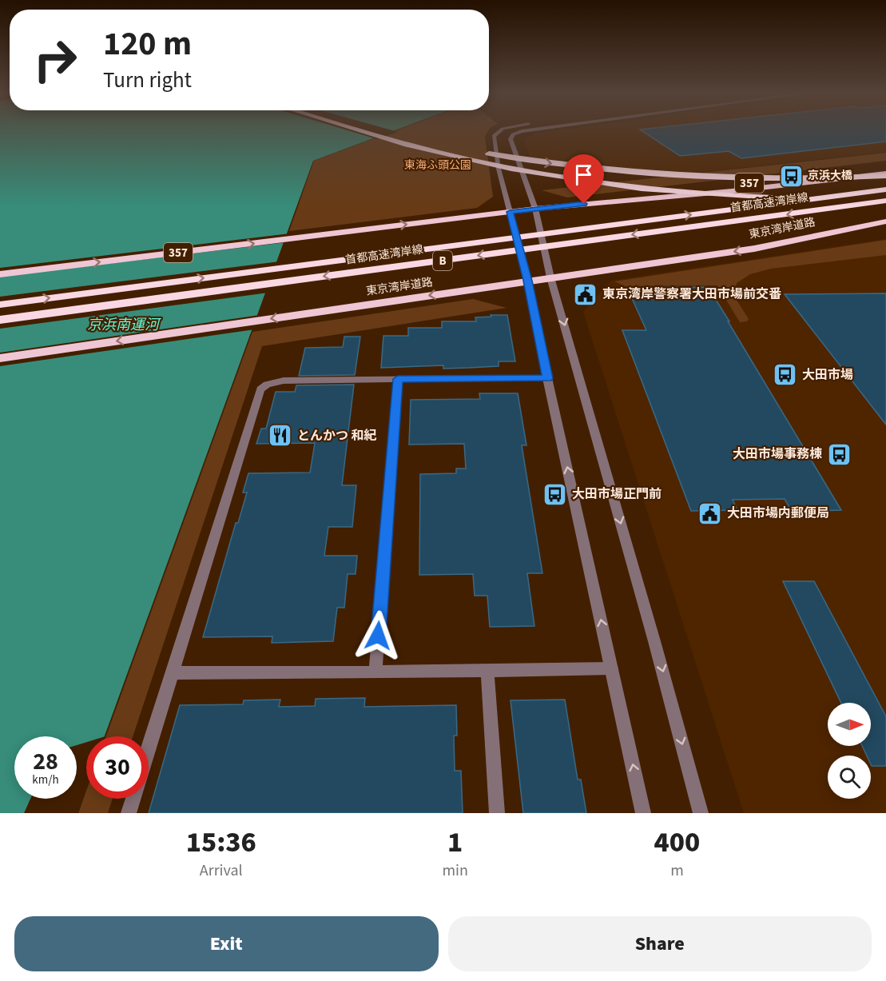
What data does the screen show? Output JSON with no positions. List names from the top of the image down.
{
  "streets": {
    "highway": [
      "357",
      "首都高速湾岸線",
      "東京湾岸道路",
      "B"
    ]
  },
  "crossings": [
    ["首都高速湾岸線", "B"]
  ],
  "water": ["京浜南運河"],
  "parks": ["東海ふ頭公園"],
  "places": {
    "bus stop": [
      "京浜大橋",
      "大田市場",
      "大田市場事務棟",
      "大田市場正門前"
    ],
    "public building": ["東京湾岸警察署大田市場前交番", "大田市場内郵便局"],
    "restaurant": ["とんかつ 和紀"]
  },
  "north": "right",
  "page": {
    "turn": ["120 m", "Turn right"],
    "speed": "28 km/h",
    "limit": "30",
    "eta": [
      "15:36",
      "Arrival",
      "1",
      "min",
      "400",
      "m"
    ],
    "buttons": ["Exit", "Share"]
  }
}
